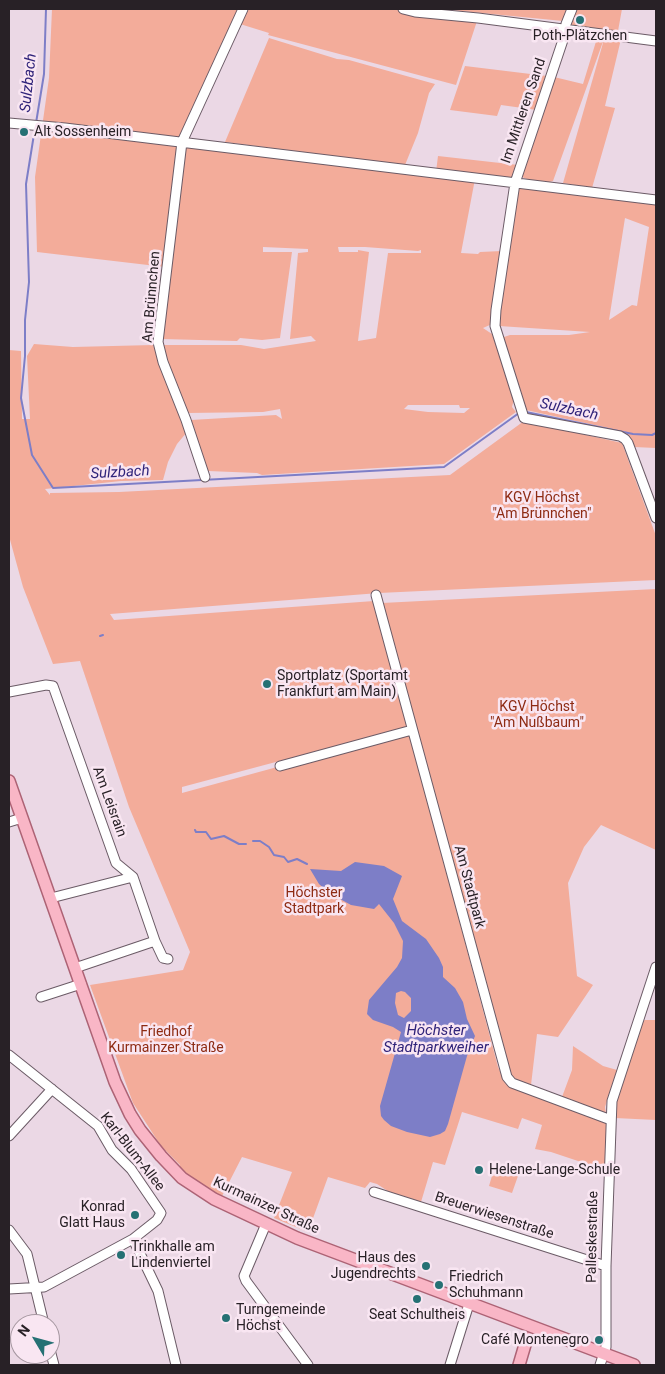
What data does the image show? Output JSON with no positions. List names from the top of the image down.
{
  "streets": {
    "main road": ["Kurmainzer Straße"],
    "street": [
      "Im Mittleren Sand",
      "Am Brünnchen",
      "Am Leisrain",
      "Am Stadtpark",
      "Karl-Blum-Allee",
      "Breuerwiesenstraße",
      "Palleskestraße"
    ]
  },
  "crossings": [
    ["Am Stadtpark", "Palleskestraße"],
    ["Kurmainzer Straße", "Palleskestraße"],
    ["Breuerwiesenstraße", "Palleskestraße"]
  ],
  "water": ["Sulzbach", "Höchster Stadtparkweiher"],
  "parks": [
    "KGV Höchst \"Am Brünnchen\"",
    "KGV Höchst \"Am Nußbaum\"",
    "Höchster Stadtpark",
    "Friedhof Kurmainzer Straße"
  ],
  "places": [
    "Poth-Plätzchen",
    "Alt Sossenheim",
    "Sportplatz (Sportamt Frankfurt am Main)",
    "Helene-Lange-Schule",
    "Konrad Glatt Haus",
    "Trinkhalle am Lindenviertel",
    "Haus des Jugendrechts",
    "Friedrich Schuhmann",
    "Seat Schultheis",
    "Turngemeinde Höchst",
    "Café Montenegro"
  ],
  "north": "top left"
}
